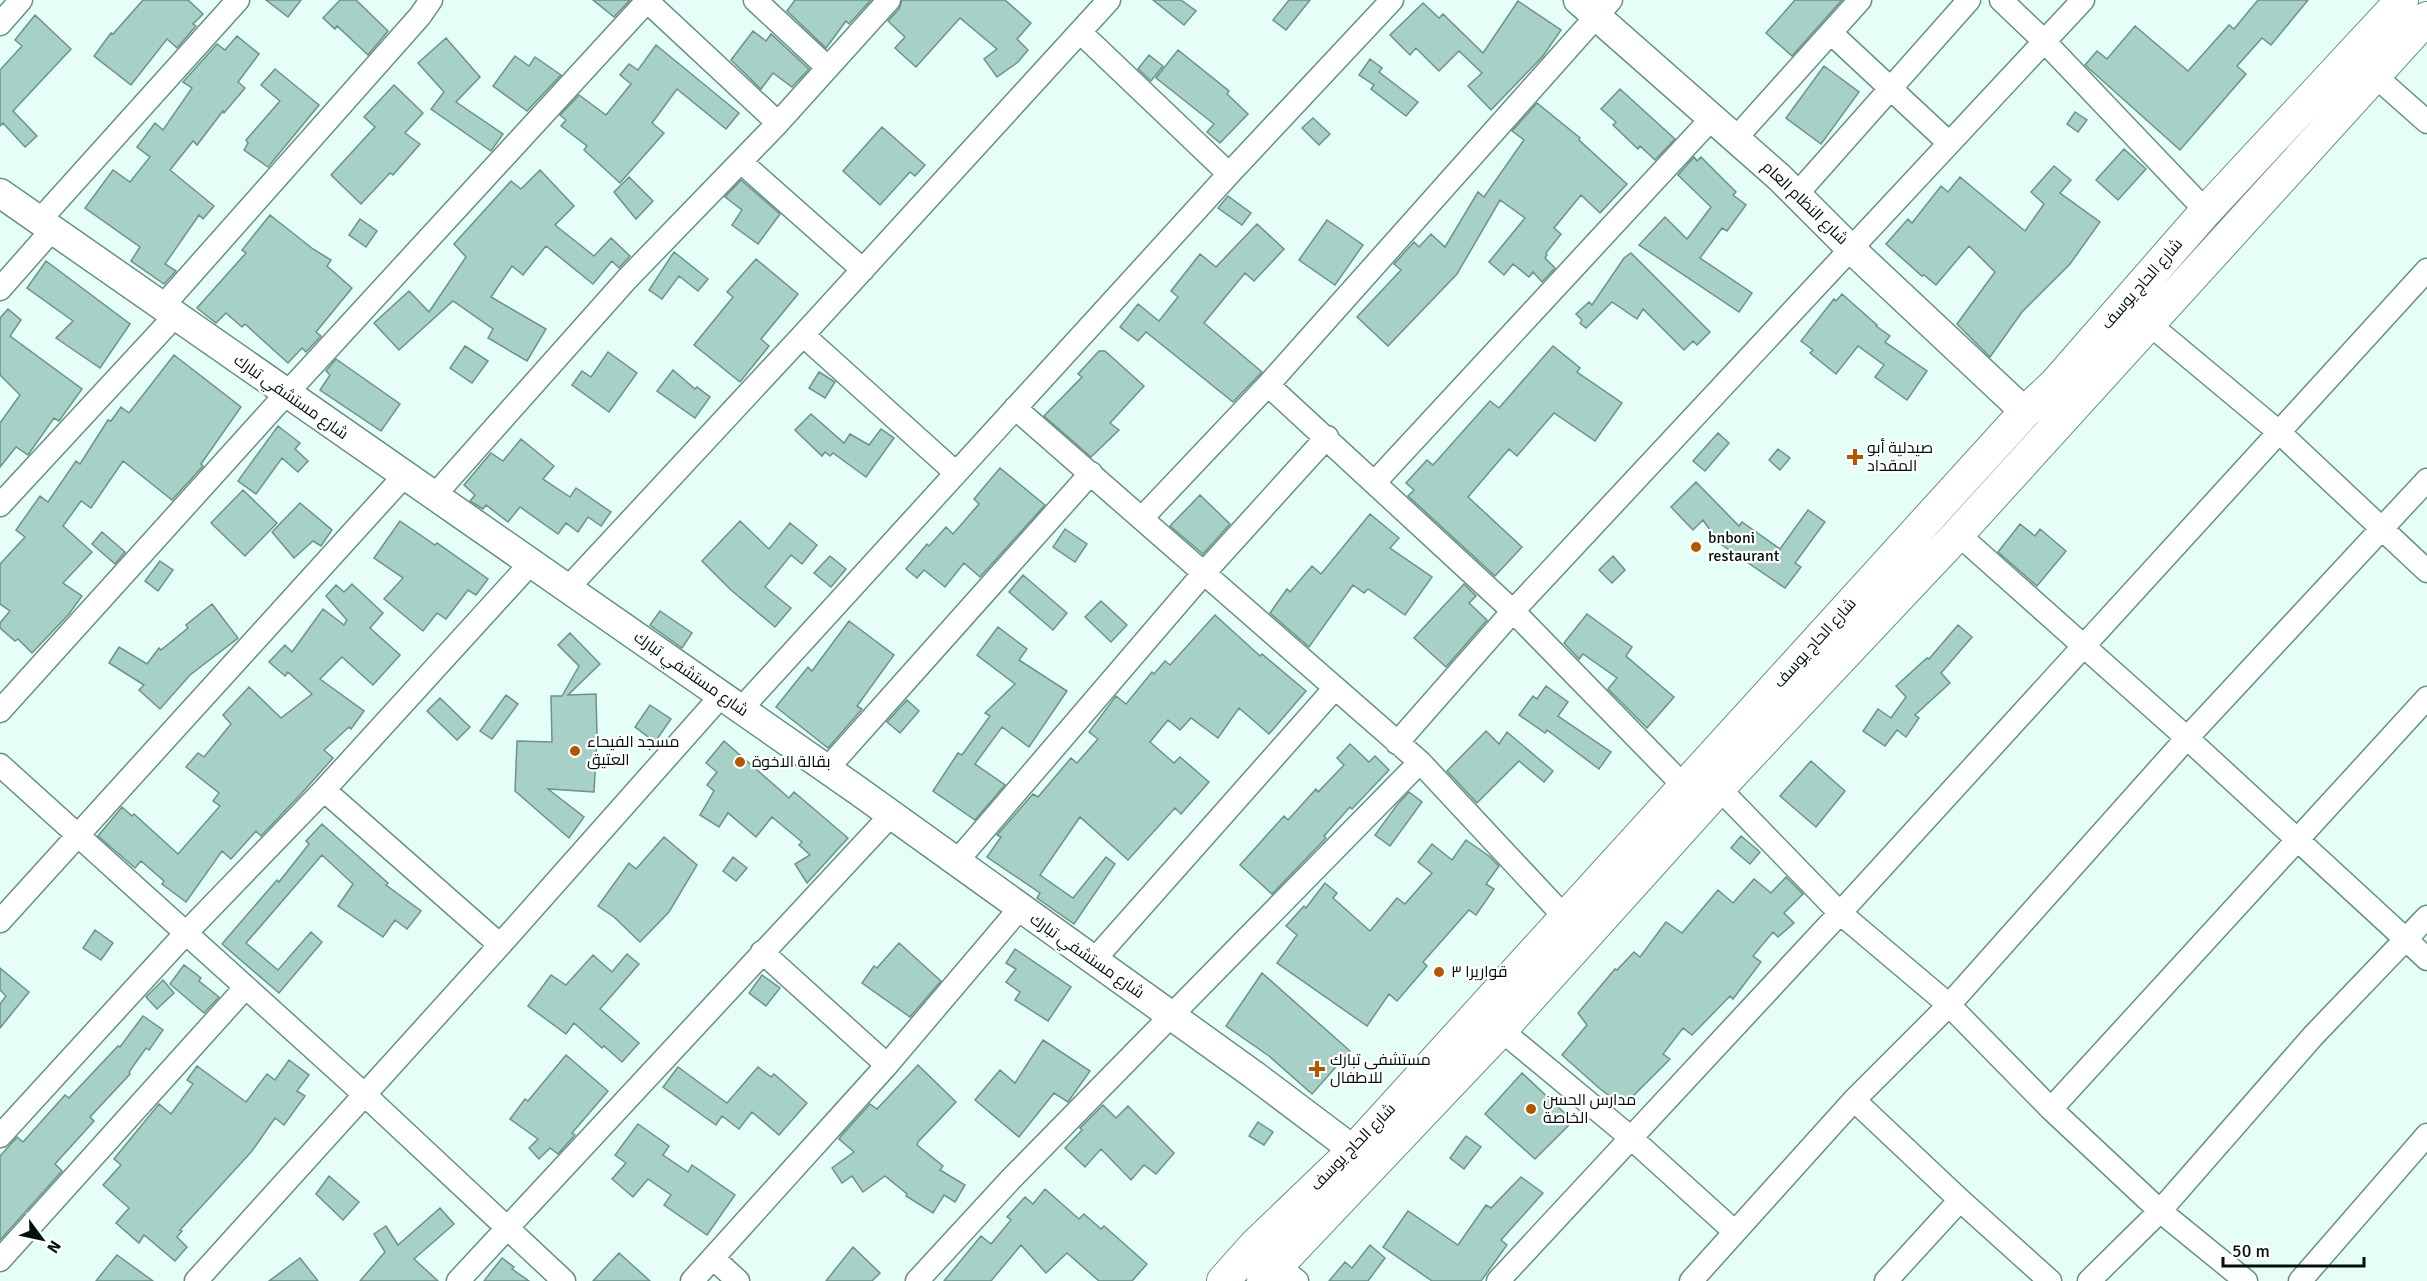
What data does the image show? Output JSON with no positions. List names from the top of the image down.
{
  "streets": {
    "main road": ["شارع الحاج يوسف"],
    "street": ["شارع النظام العام", "شارع مستشفي تبارك"]
  },
  "crossings": [
    ["شارع النظام العام", "شارع الحاج يوسف"],
    ["شارع الحاج يوسف", "شارع مستشفي تبارك"]
  ],
  "places": {
    "health": ["صيدلية أبو المقداد", "مستشفى تبارك للاطفال"],
    "other": [
      "bnboni restaurant",
      "مسجد الفيحاء العتيق",
      "بقالة الاخوة",
      "قواريرا ٣",
      "مدارس الحسن الخاصة"
    ]
  },
  "scale_bar": "50 m",
  "north": "bottom right"
}
